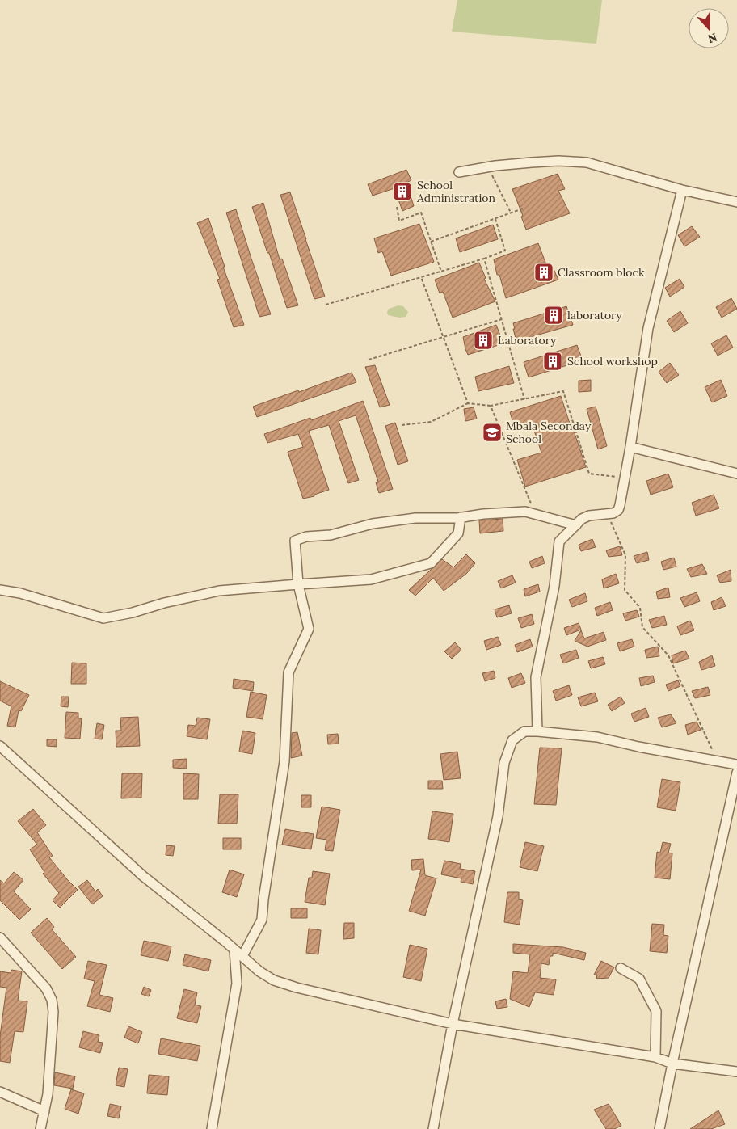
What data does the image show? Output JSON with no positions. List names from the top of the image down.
{
  "places": {
    "building": [
      "School Administration",
      "Classroom block",
      "laboratory",
      "Laboratory",
      "School workshop"
    ],
    "school or university": ["Mbala Seconday School"]
  },
  "north": "bottom"
}
